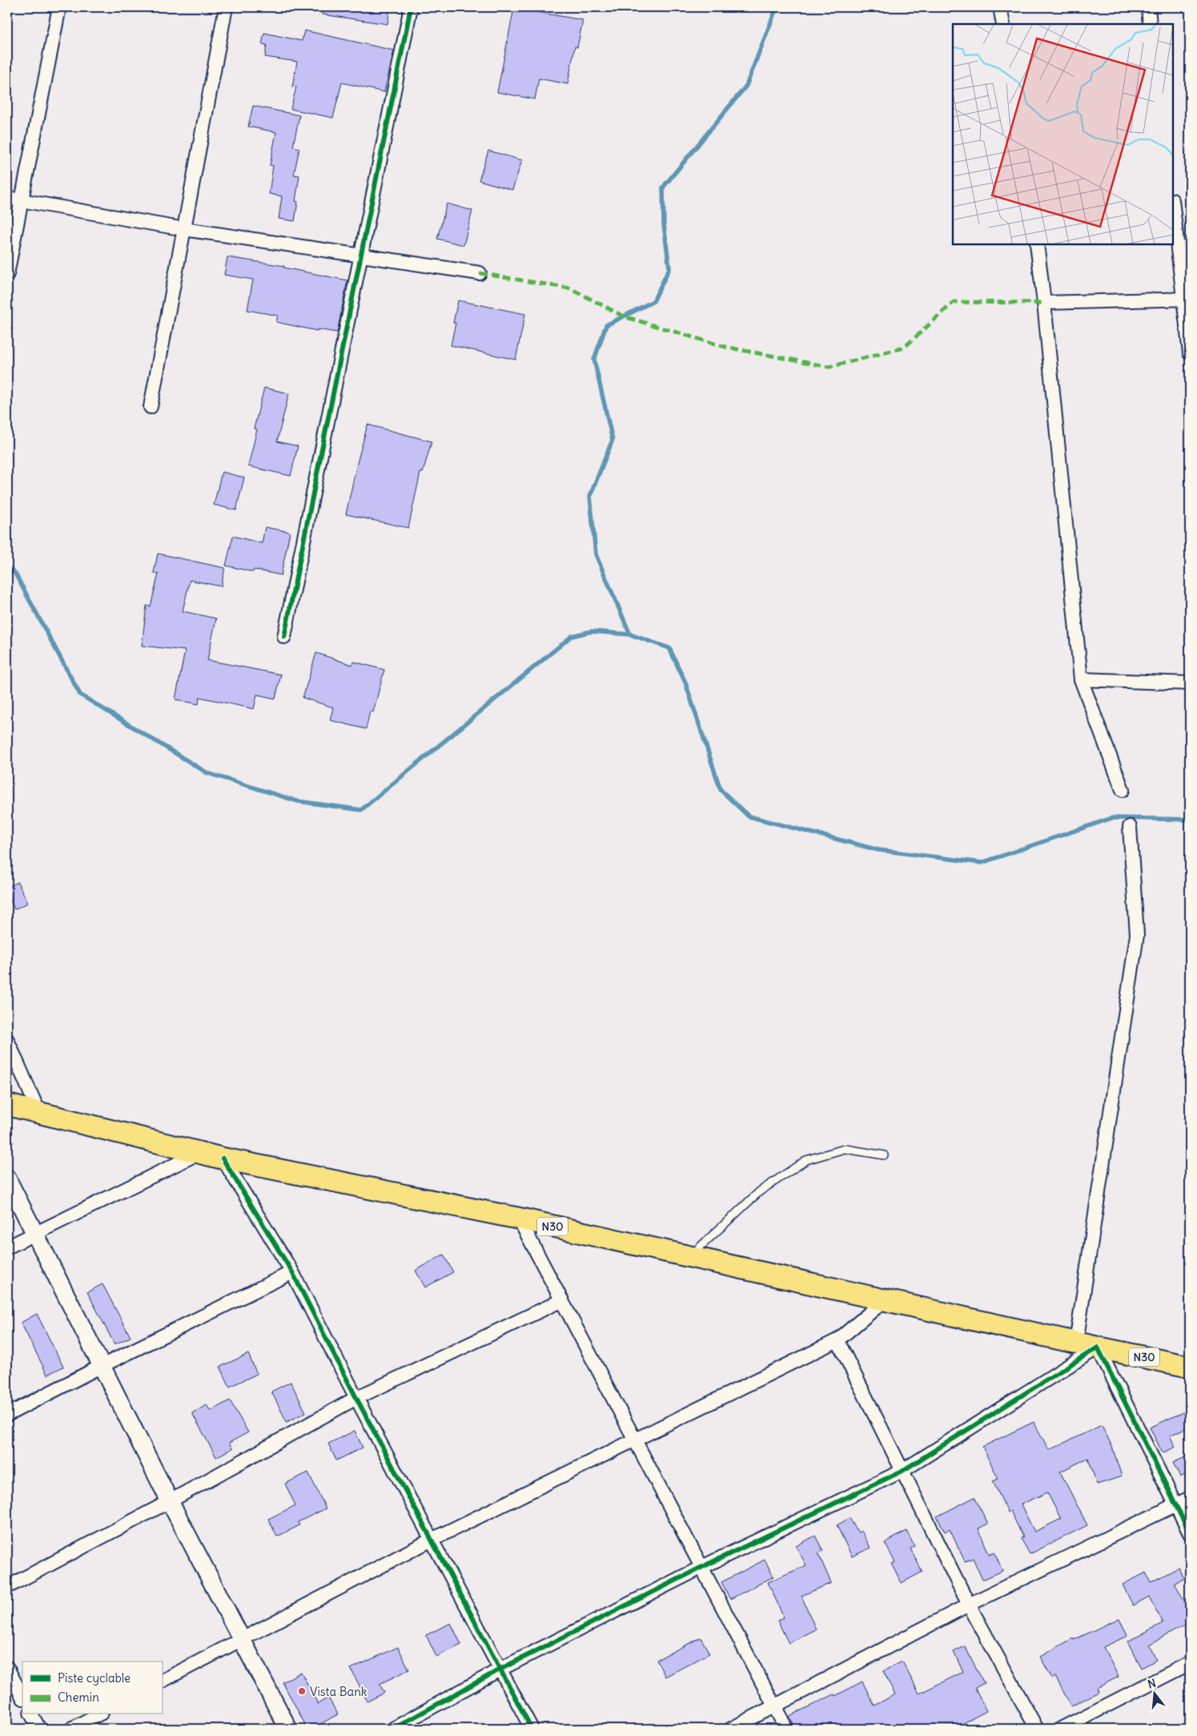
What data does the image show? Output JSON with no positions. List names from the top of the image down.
{
  "streets": {
    "main road": ["N30"]
  },
  "places": ["Vista Bank"],
  "legend": ["Piste cyclable", "Chemin"],
  "north": "top"
}
